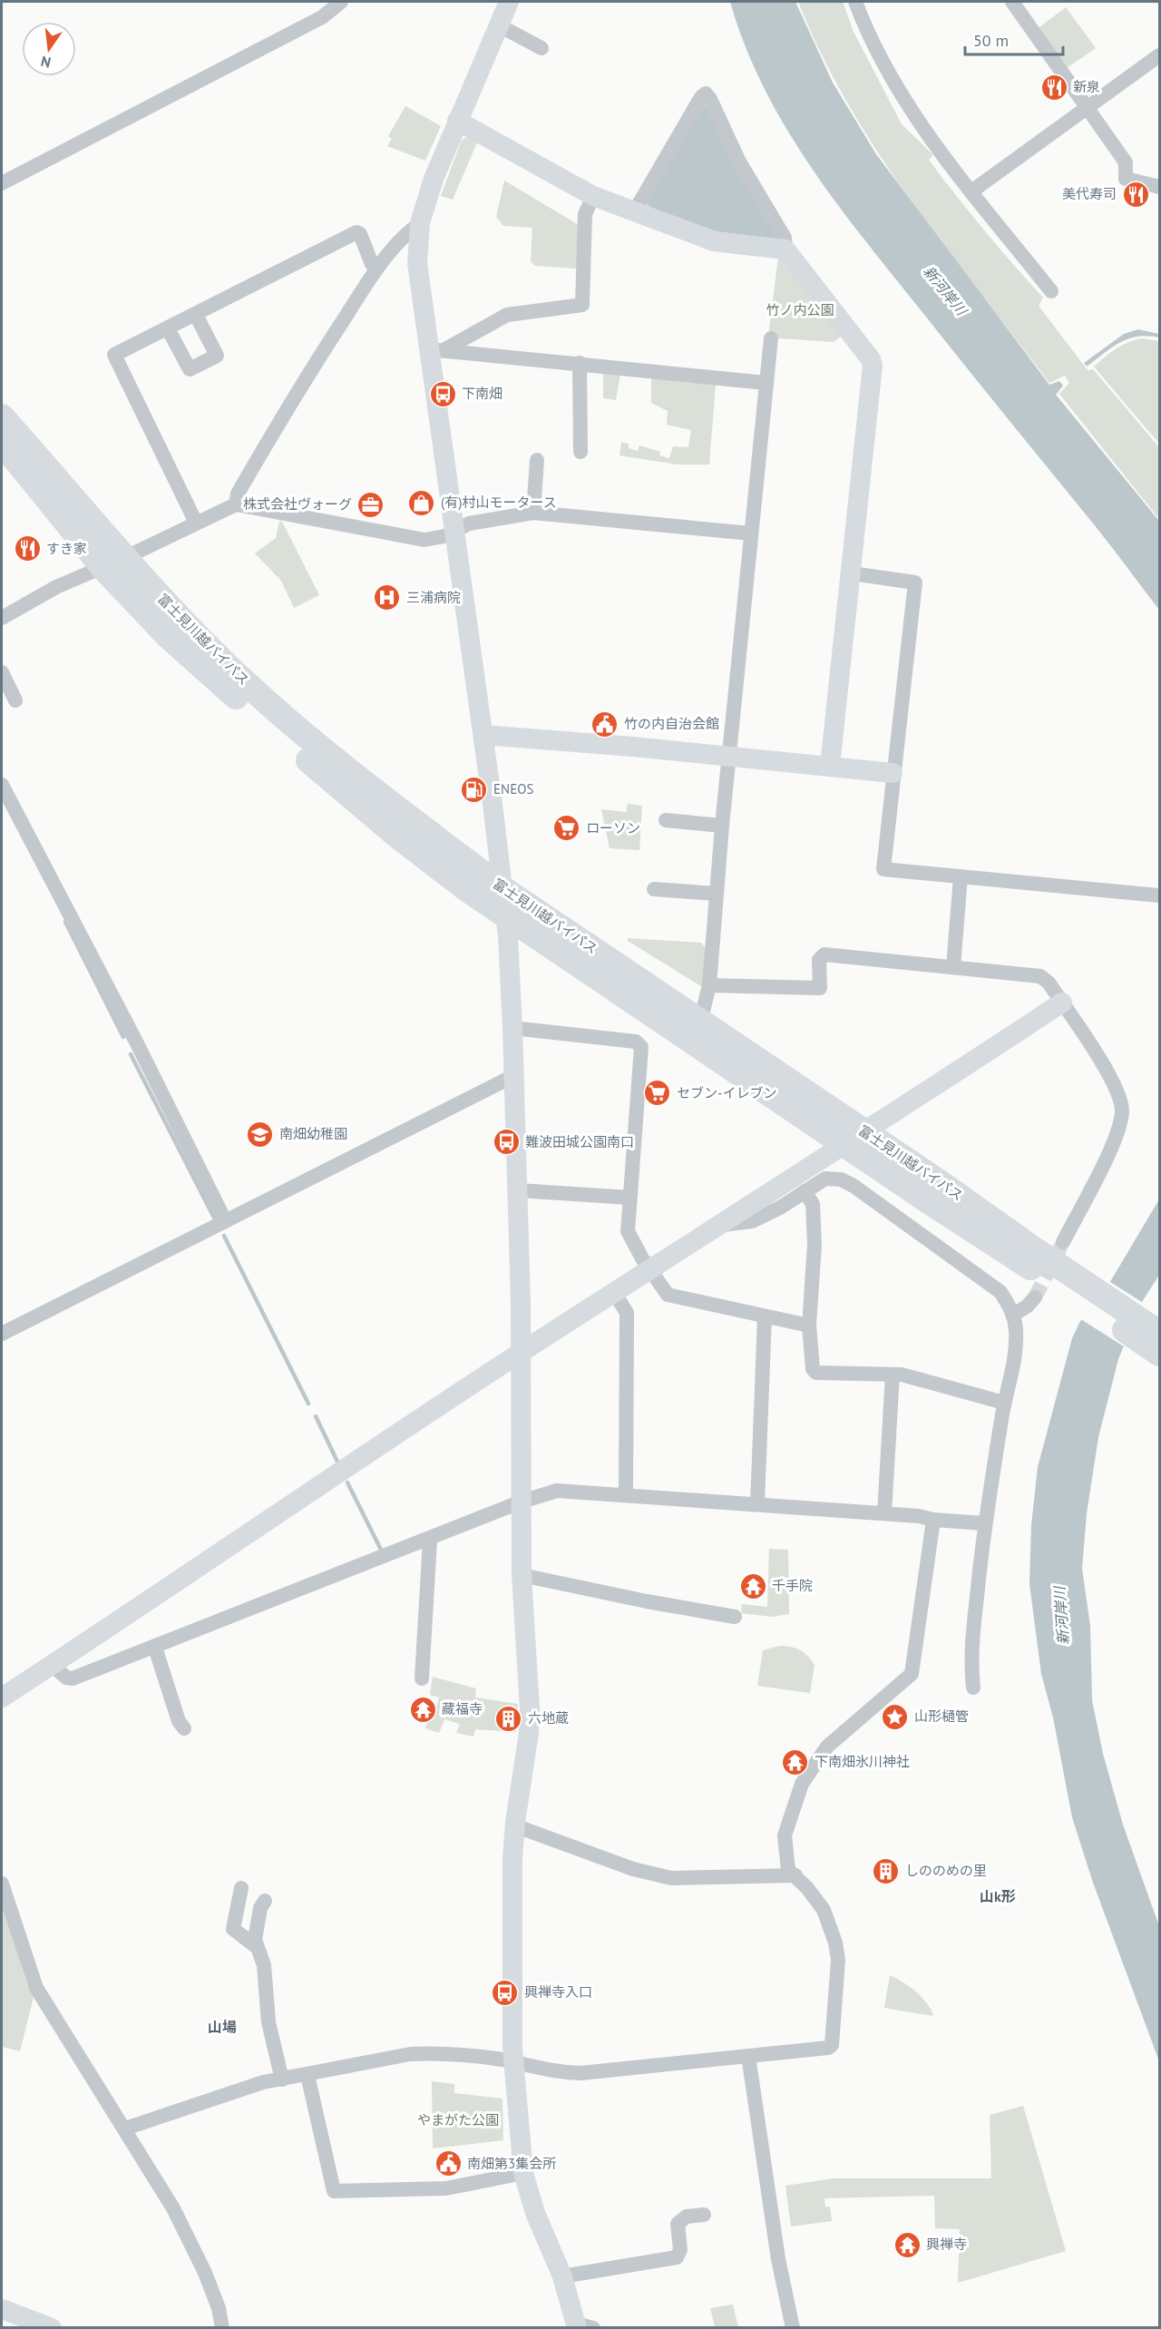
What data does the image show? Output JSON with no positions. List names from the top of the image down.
{
  "streets": {
    "highway": ["富士見川越バイパス"]
  },
  "districts": ["山k形", "山場"],
  "water": ["新河岸川"],
  "parks": ["竹ノ内公園", "やまがた公園"],
  "places": {
    "restaurant": ["新泉", "美代寿司", "すき家"],
    "bus stop": ["下南畑", "難波田城公園南口", "興禅寺入口"],
    "shop": ["(有)村山モータース"],
    "office": ["株式会社ヴォーグ"],
    "hospital": ["三浦病院"],
    "public building": ["竹の内自治会館", "南畑第3集会所"],
    "fuel station": ["ENEOS"],
    "supermarket": ["ローソン", "セブン-イレブン"],
    "school or university": ["南畑幼稚園"],
    "temple": [
      "千手院",
      "藏福寺",
      "下南畑氷川神社",
      "興禅寺"
    ],
    "place": ["山形樋管"],
    "building": ["六地蔵", "しののめの里"]
  },
  "scale_bar": "50 m",
  "north": "bottom"
}
